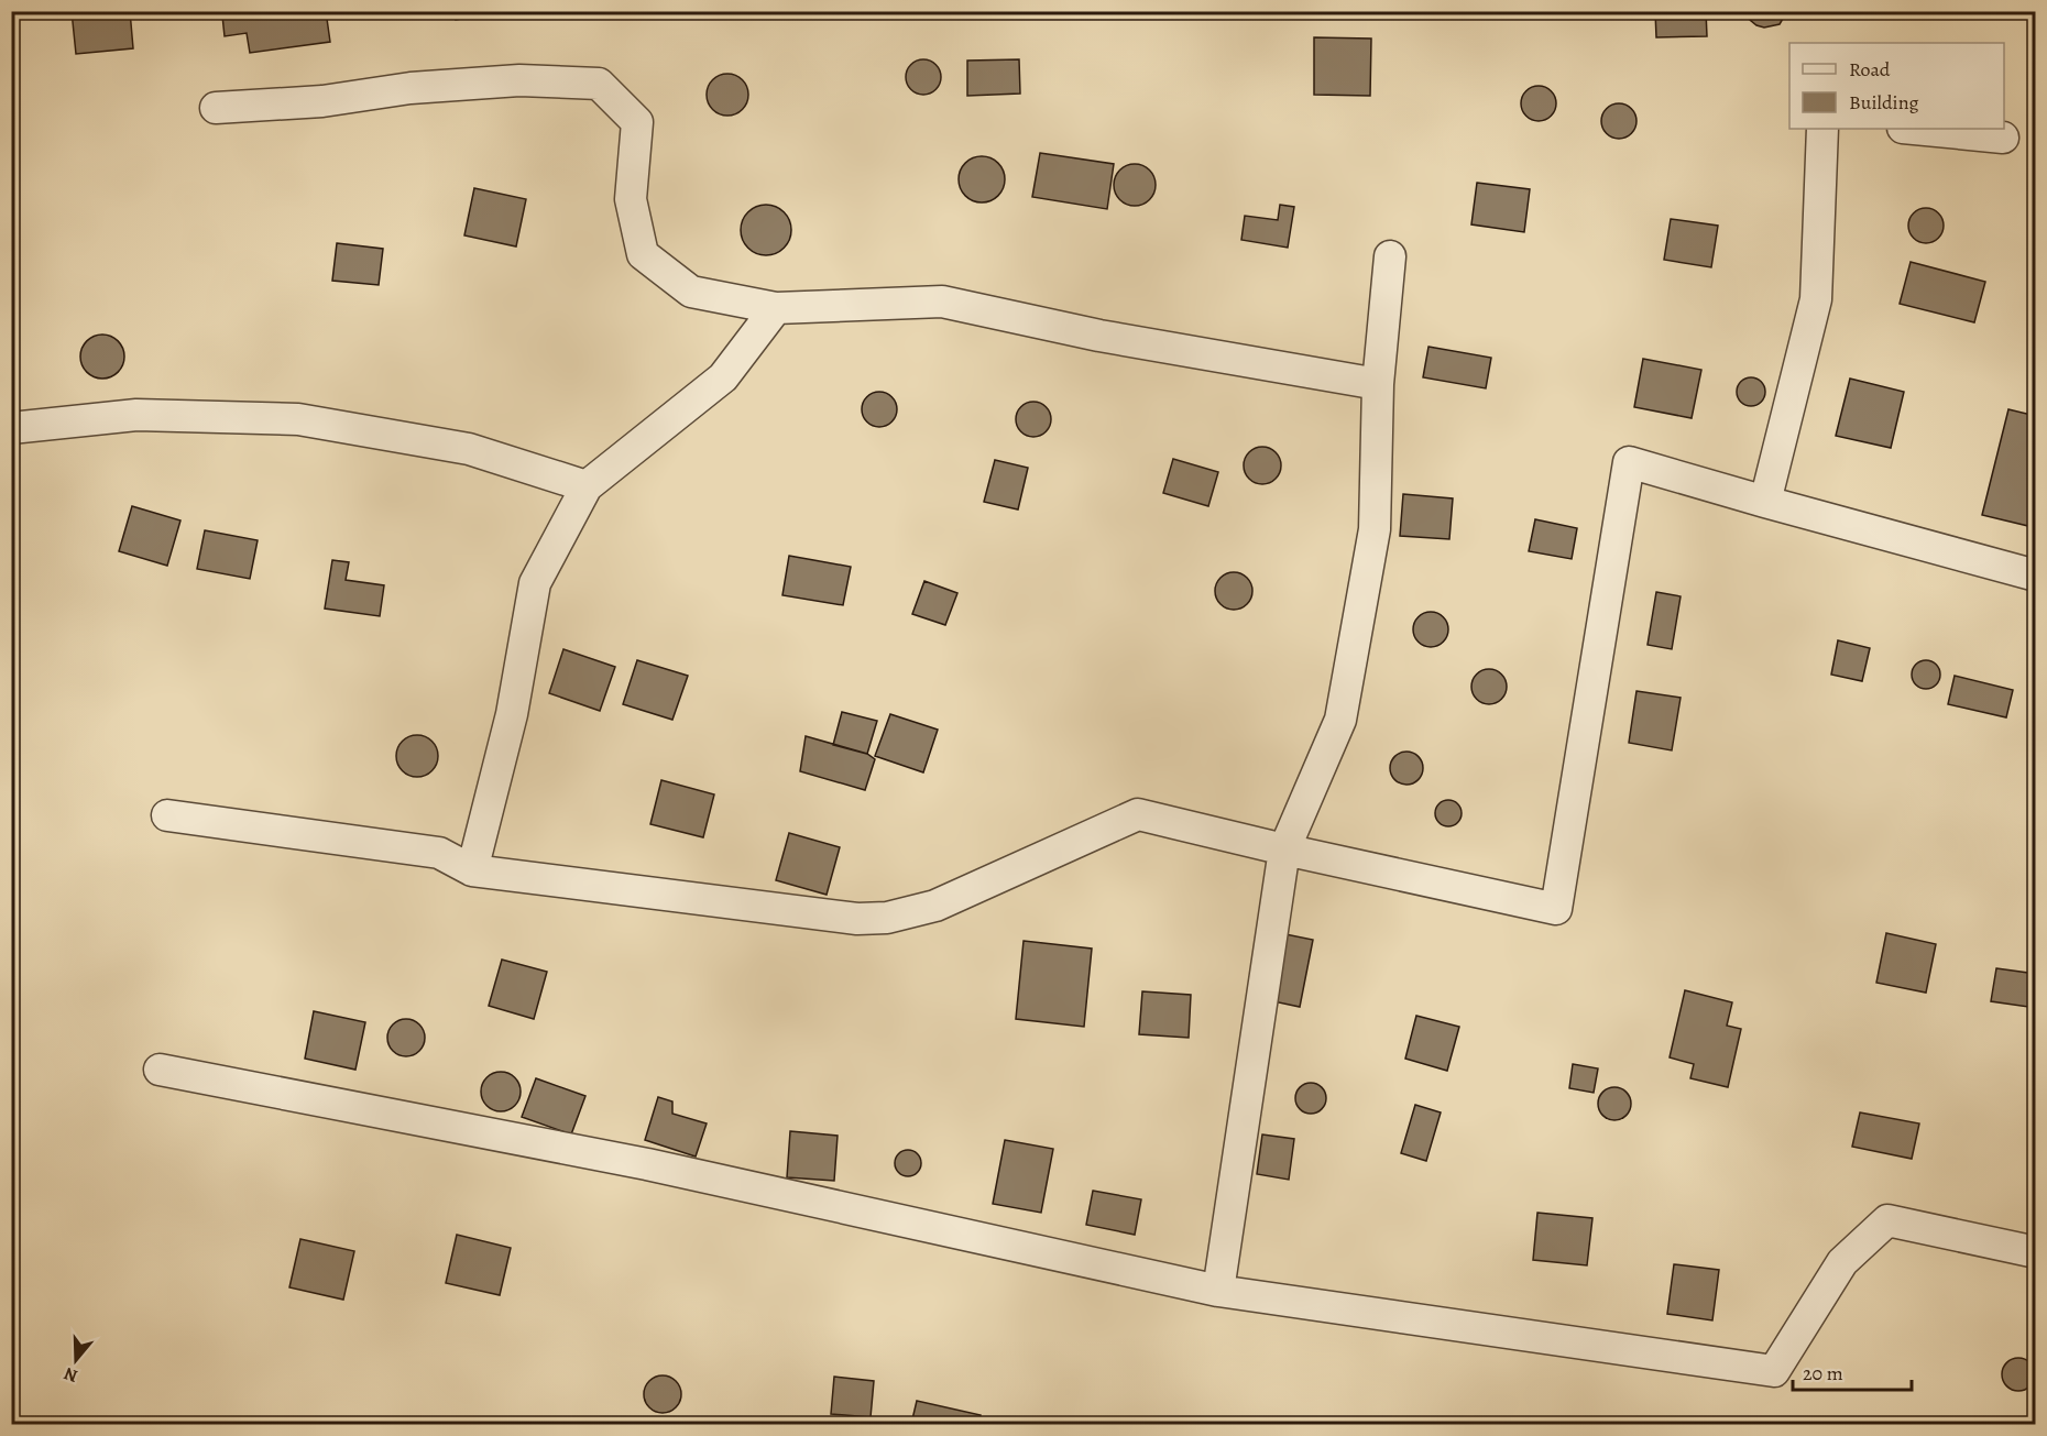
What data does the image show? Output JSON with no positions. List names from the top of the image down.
{
  "legend": ["Road", "Building"],
  "scale_bar": "20 m",
  "north": "bottom"
}
